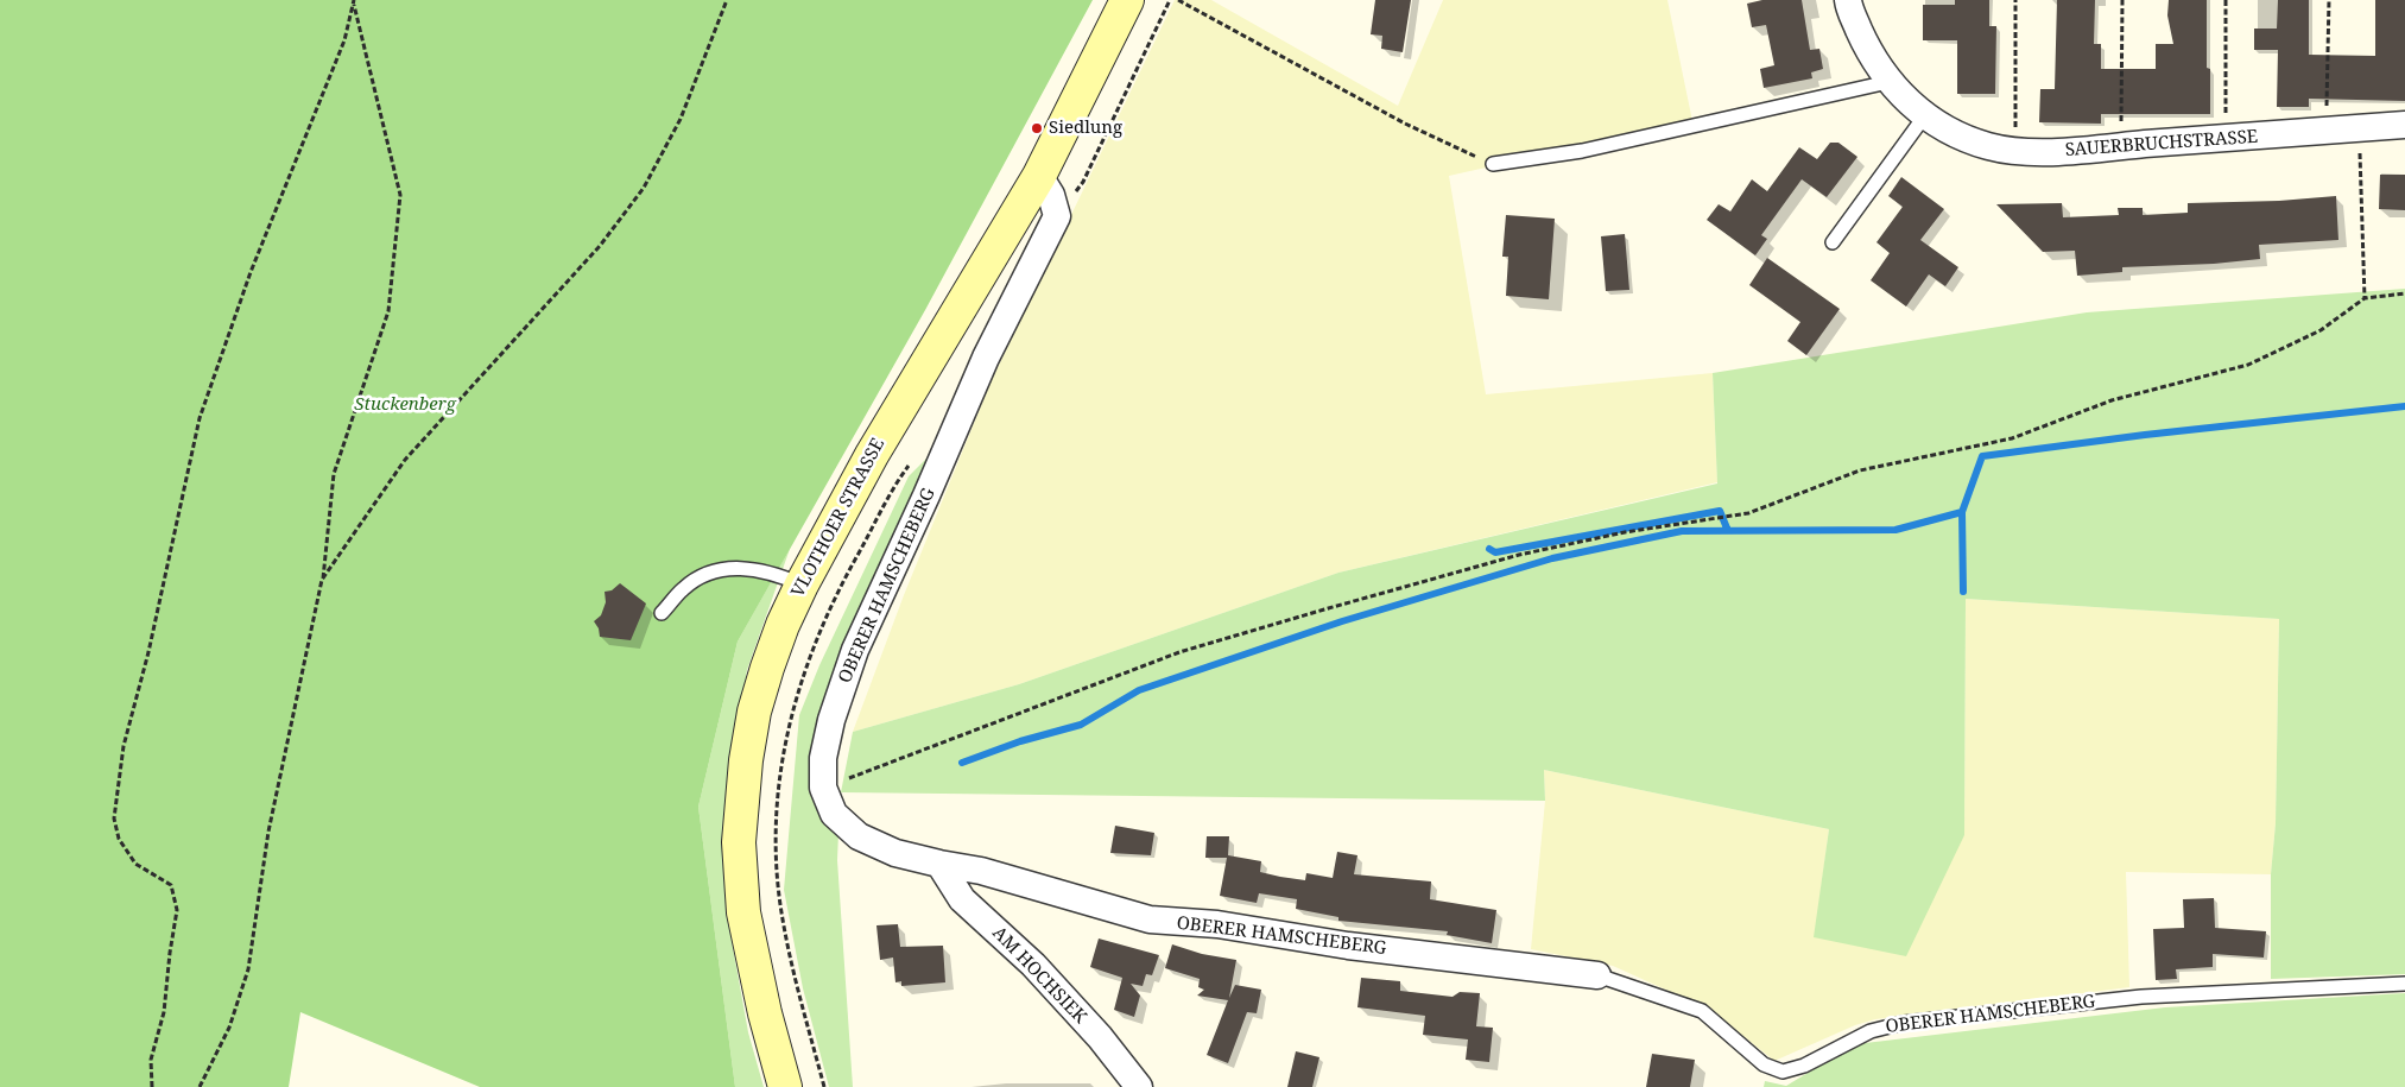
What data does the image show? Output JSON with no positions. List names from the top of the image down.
{
  "streets": {
    "main road": ["VLOTHOER STRASSE"],
    "street": ["SAUERBRUCHSTRASSE", "OBERER HAMSCHEBERG", "AM HOCHSIEK"]
  },
  "crossings": [
    ["OBERER HAMSCHEBERG", "AM HOCHSIEK"]
  ],
  "parks": ["Stuckenberg"],
  "places": ["Siedlung"]
}
